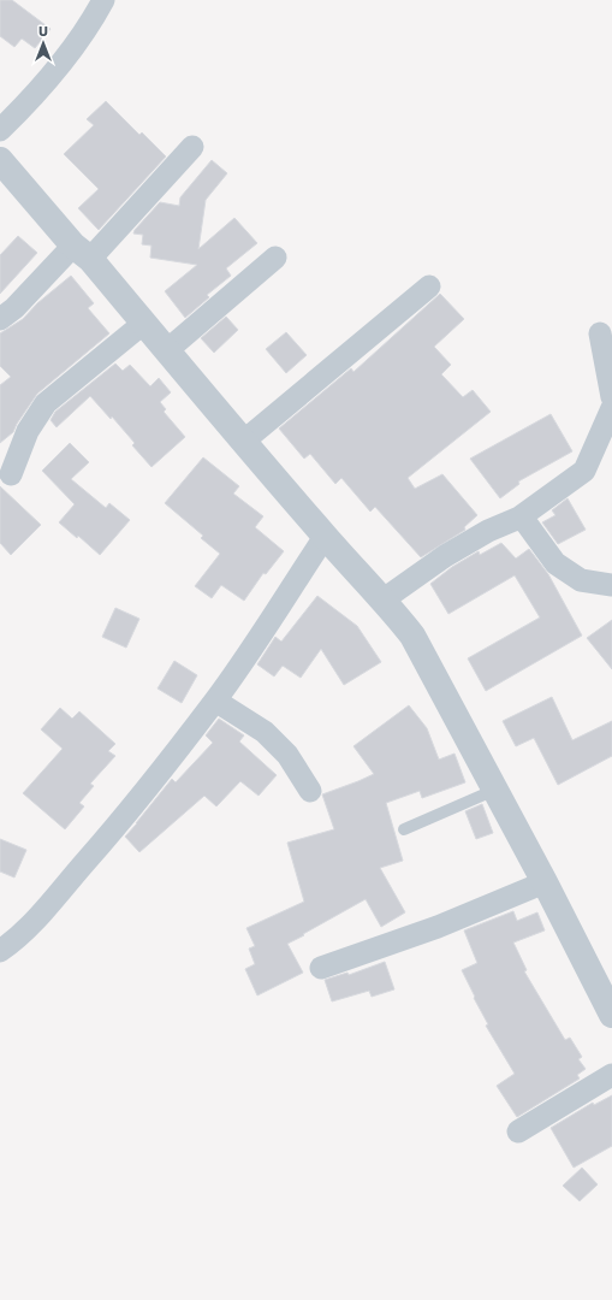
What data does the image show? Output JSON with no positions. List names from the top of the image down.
{
  "north": "top"
}
